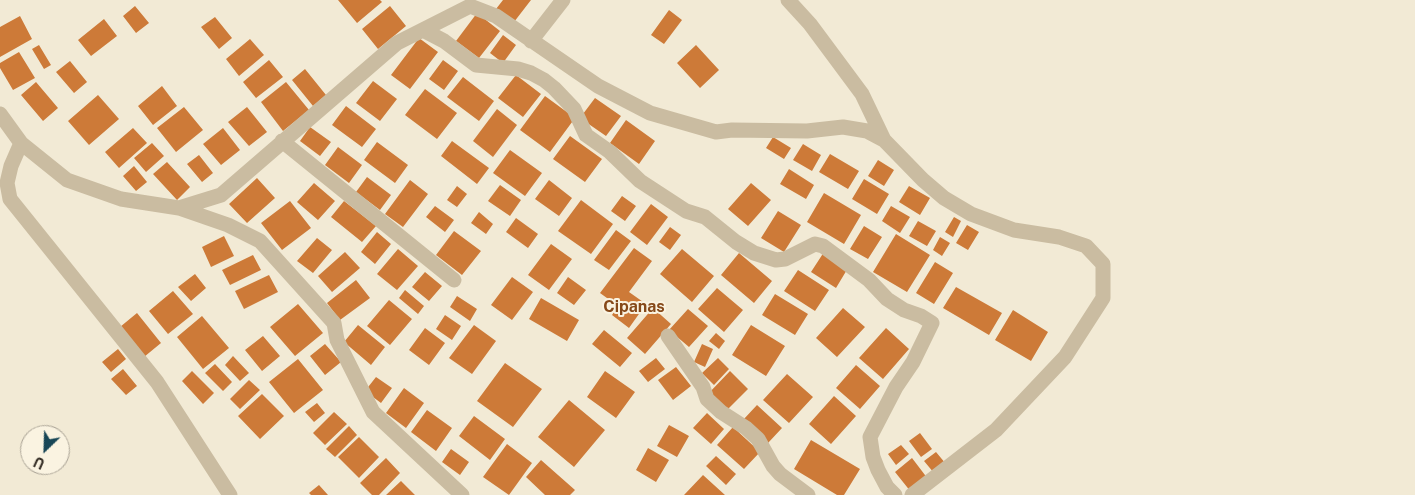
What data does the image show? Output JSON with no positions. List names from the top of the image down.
{
  "districts": ["Cipanas"],
  "north": "bottom left"
}
